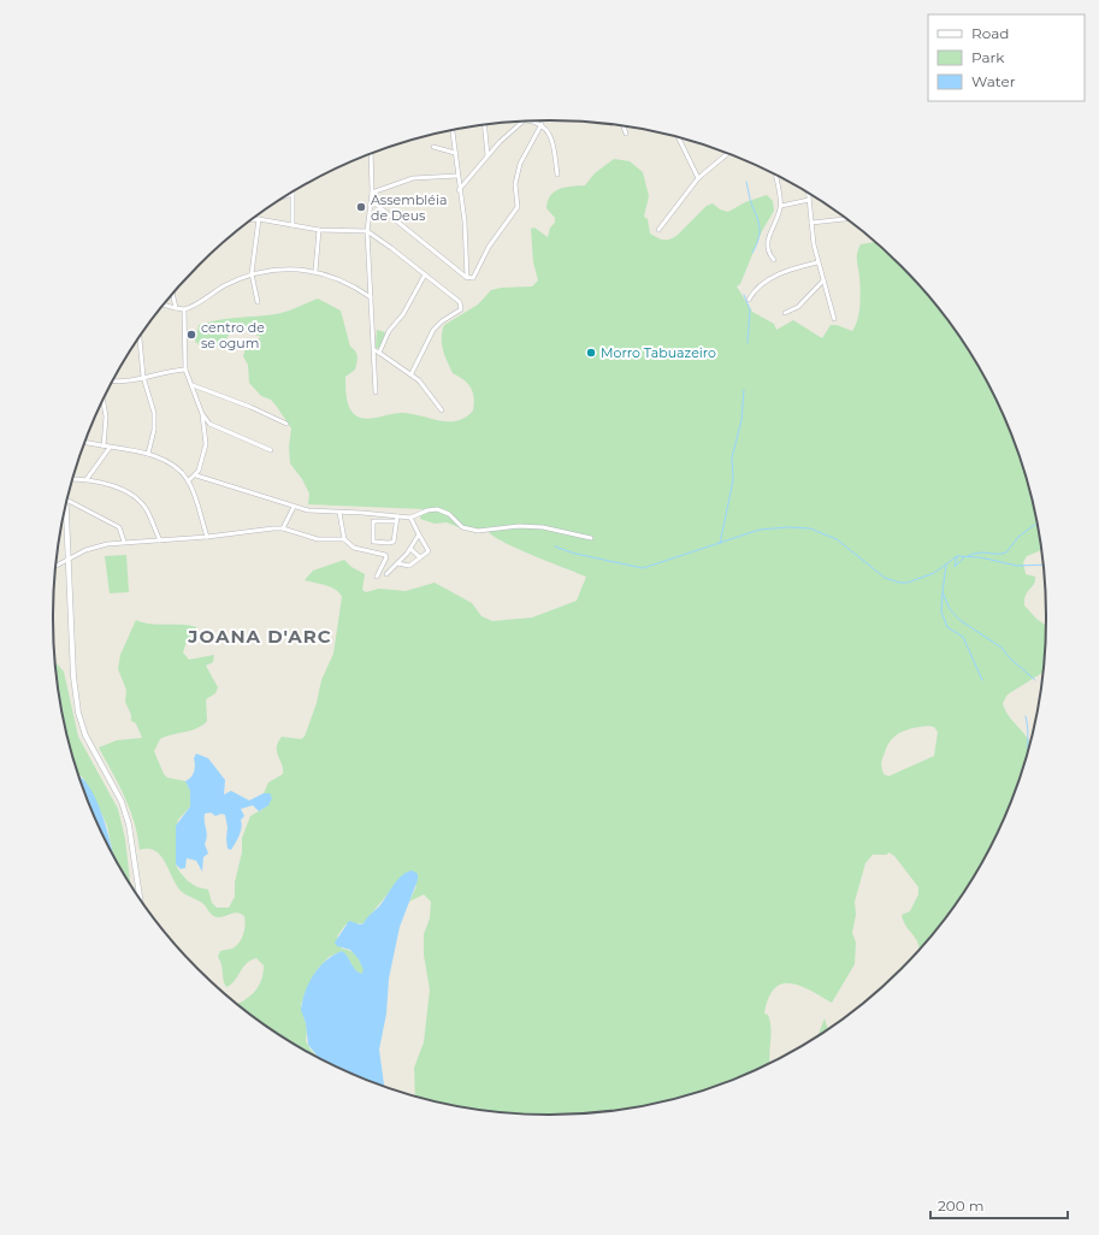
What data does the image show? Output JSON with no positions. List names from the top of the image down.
{
  "districts": ["JOANA D'ARC"],
  "places": ["Assembléia de Deus", "centro de se ogum", "Morro Tabuazeiro"],
  "legend": ["Road", "Park", "Water"],
  "scale_bar": "200 m"
}
